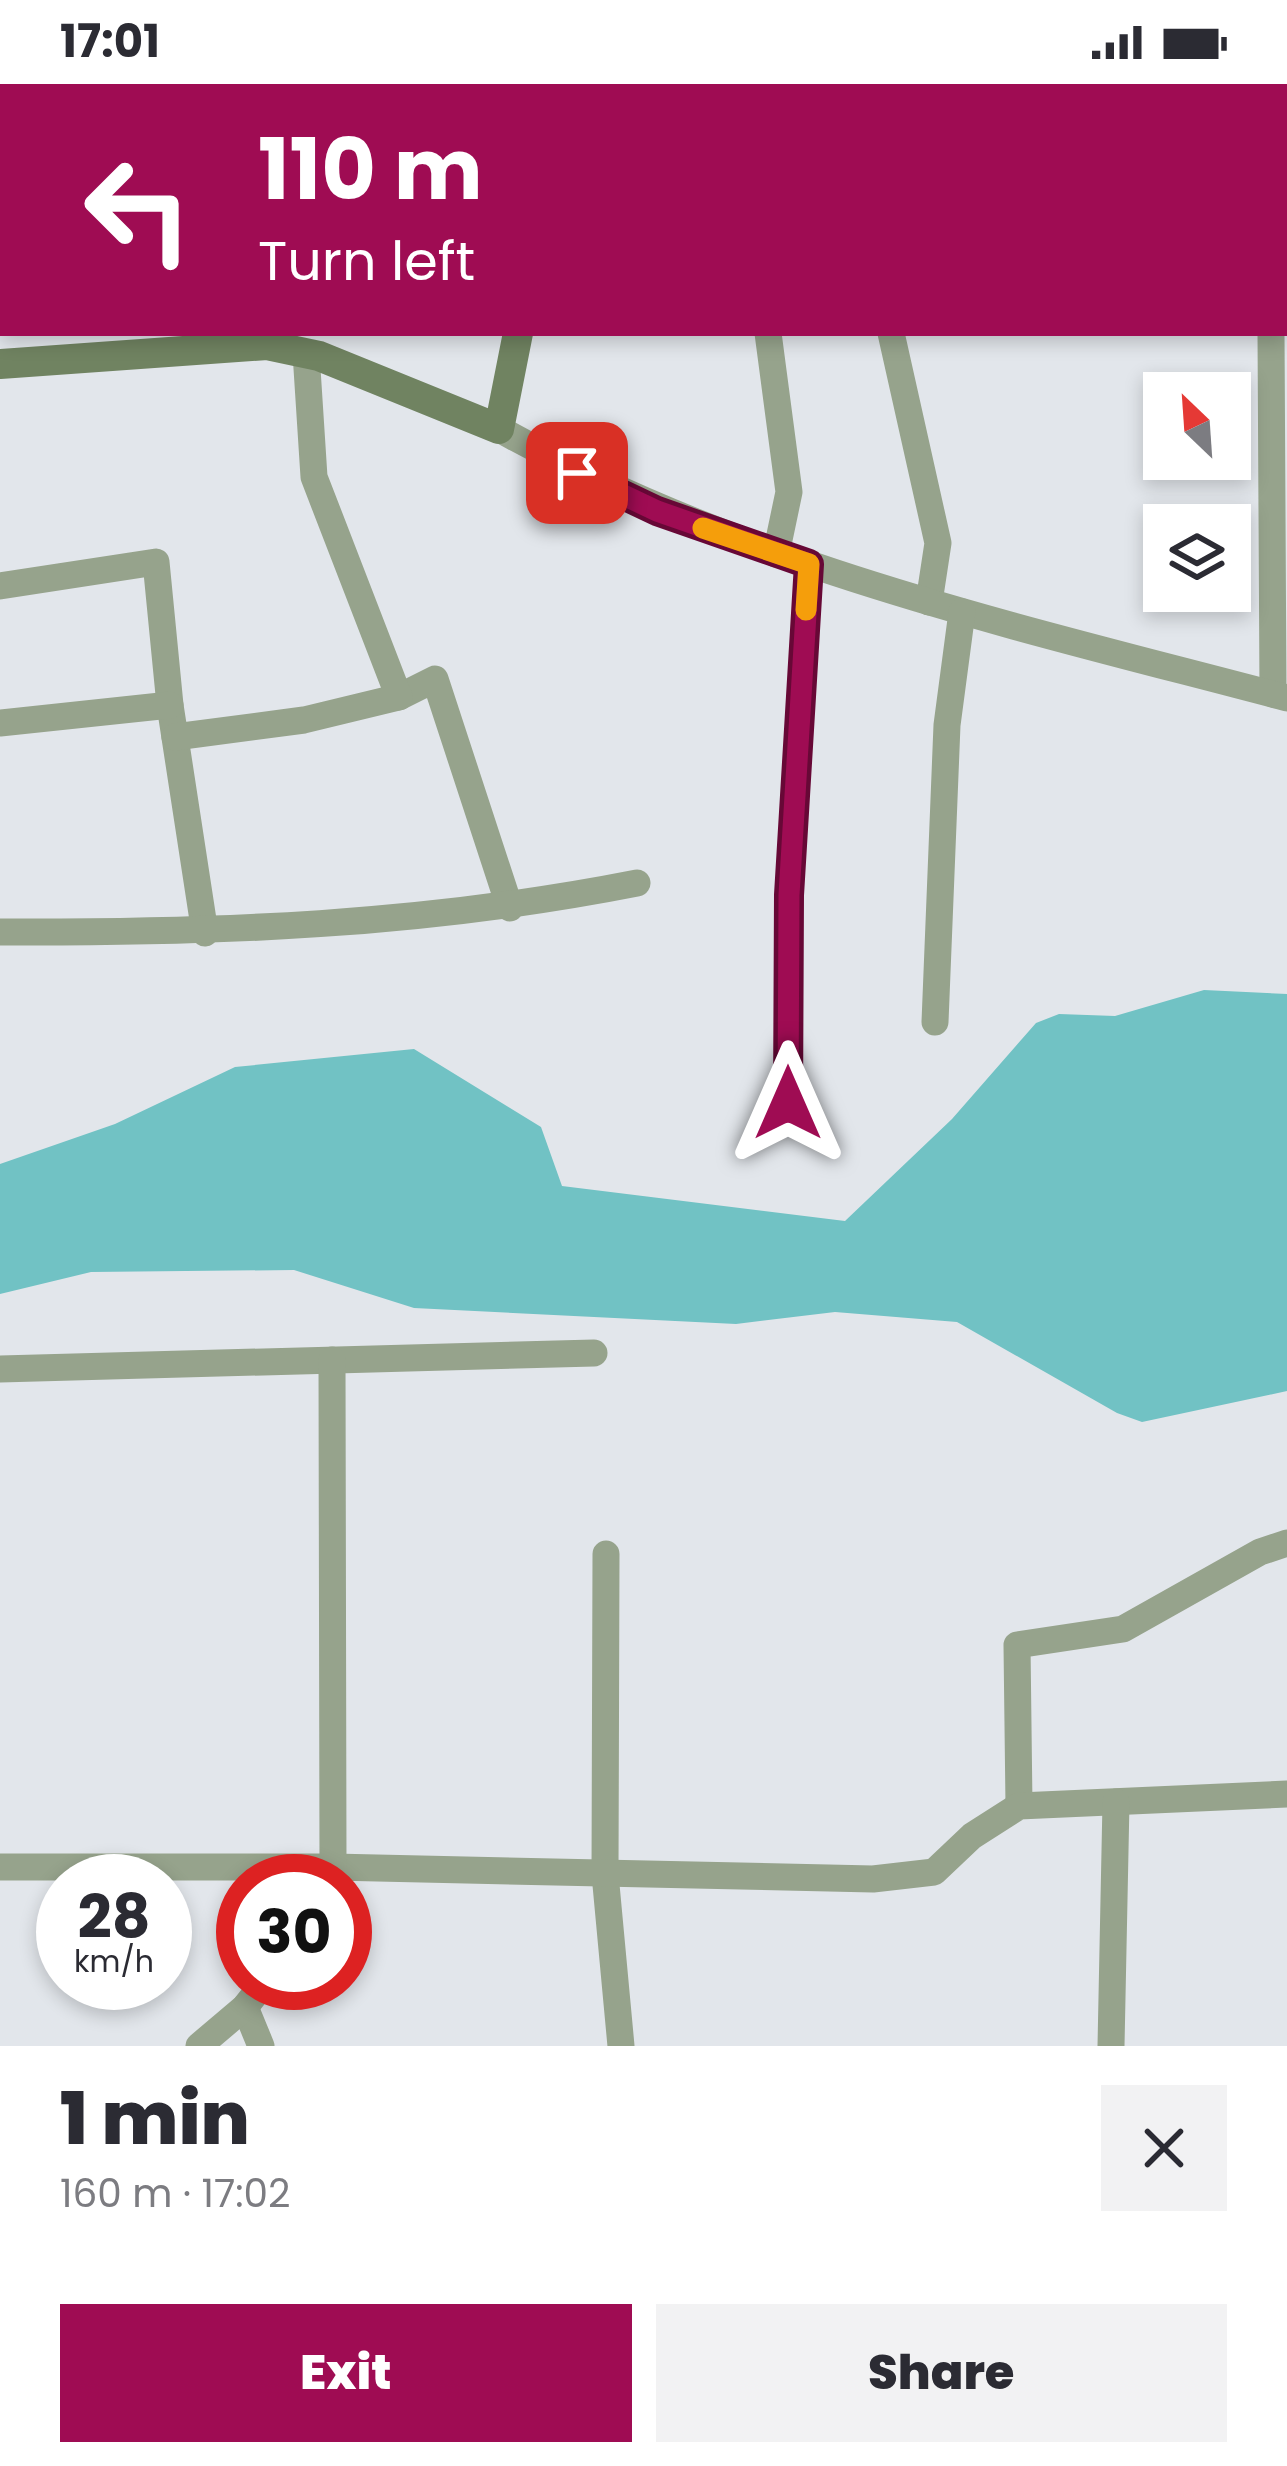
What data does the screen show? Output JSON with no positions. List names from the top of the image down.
{
  "north": "top left",
  "page": {
    "status": "17:01",
    "turn": ["110 m", "Turn left"],
    "speed": "28 km/h",
    "limit": "30",
    "heading": ["1 min", "160 m · 17:02"],
    "buttons": ["Exit", "Share"]
  }
}
